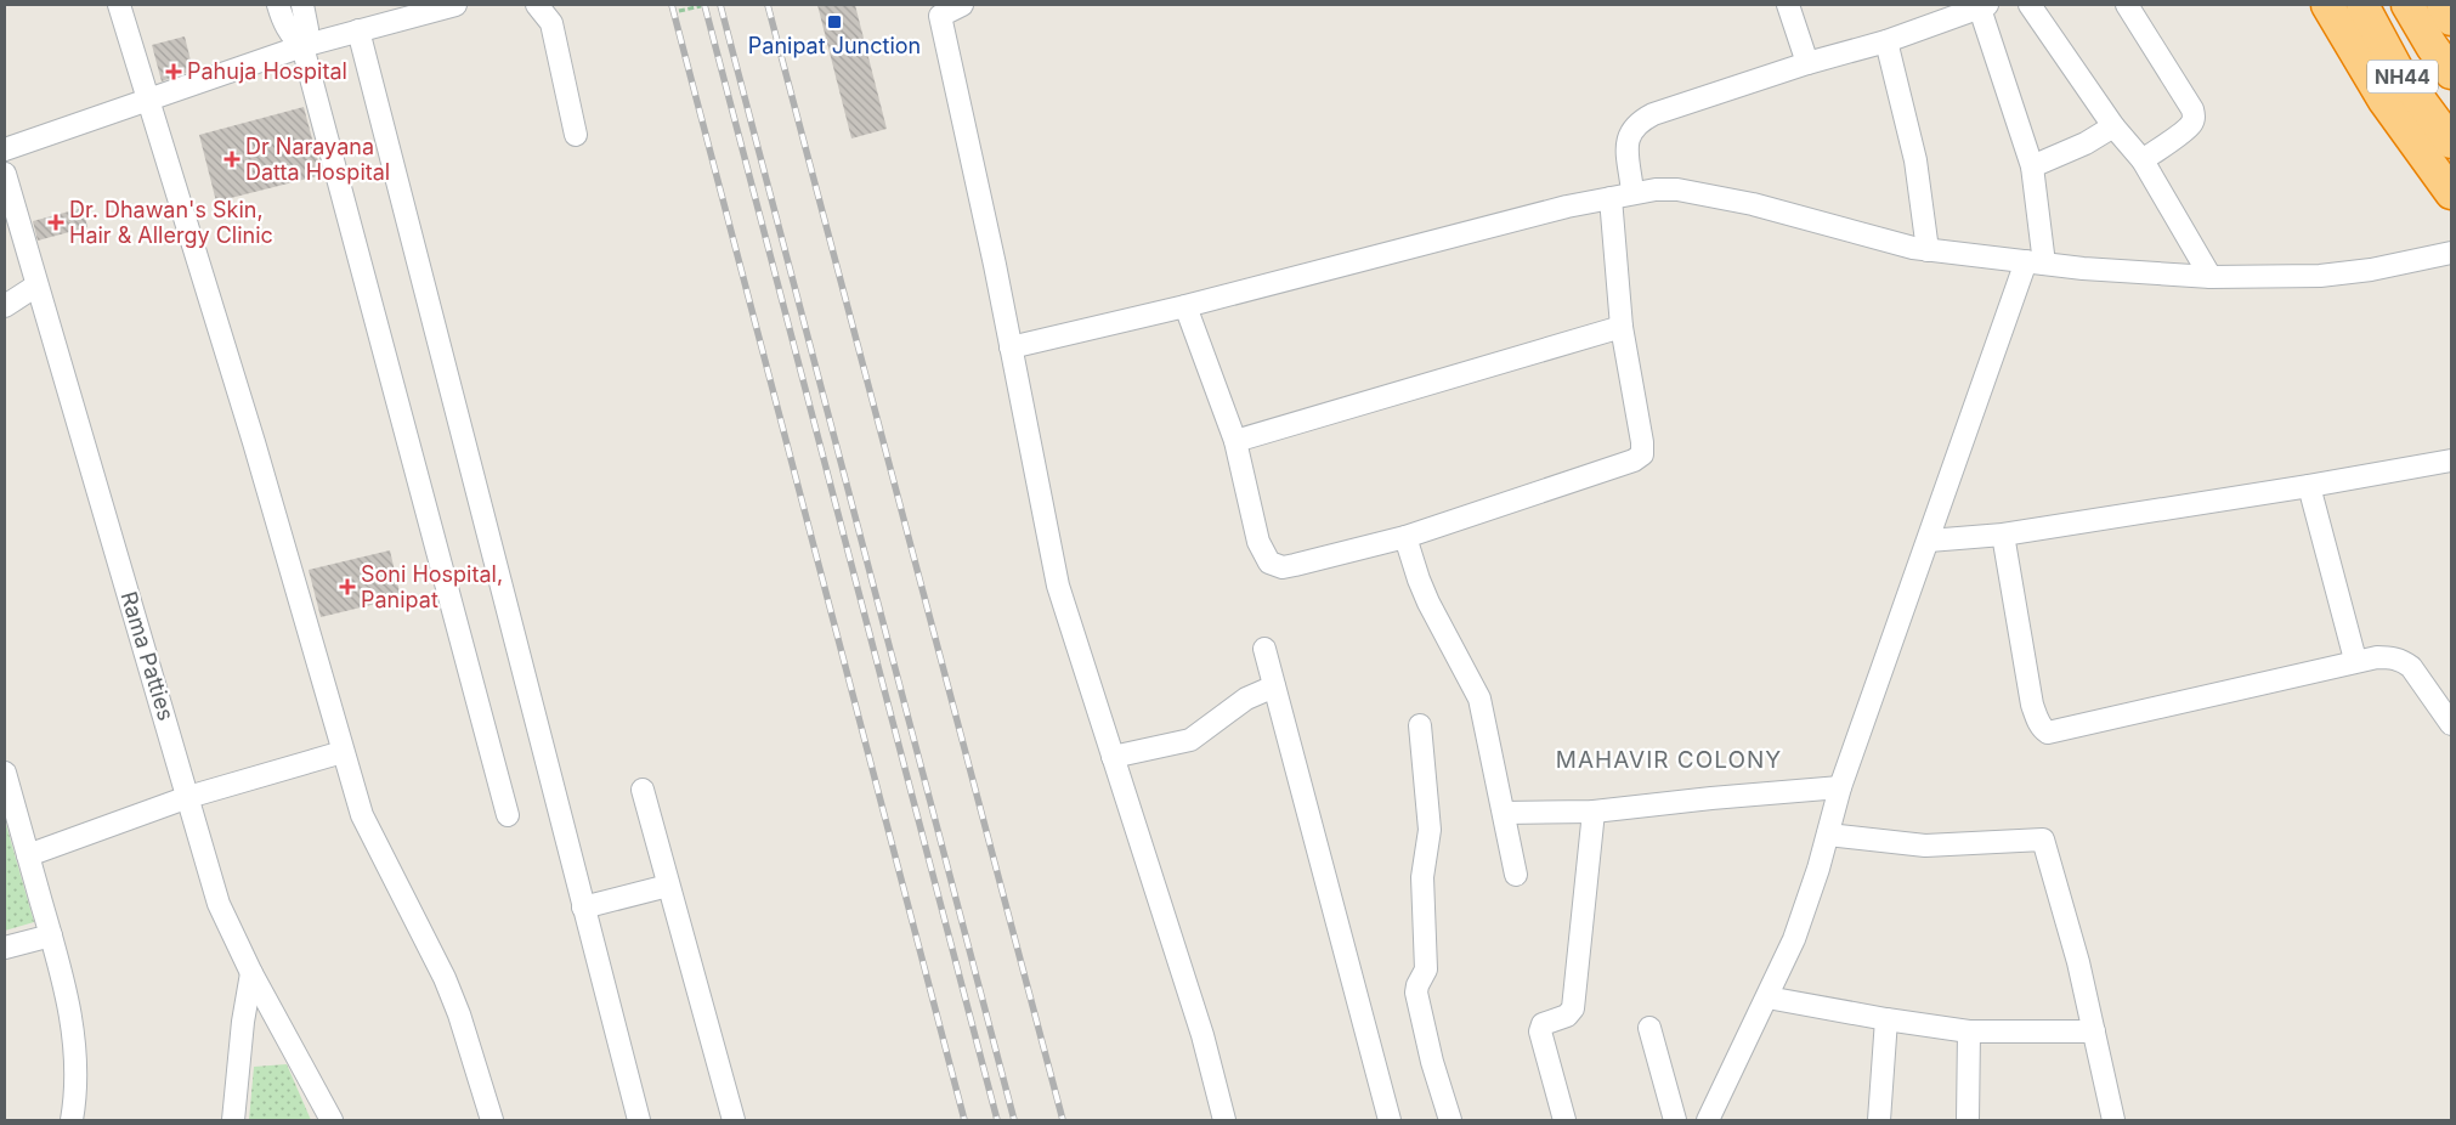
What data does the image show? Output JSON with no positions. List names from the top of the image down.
{
  "streets": {
    "highway": ["NH44"],
    "street": ["Rama Patties"]
  },
  "districts": ["MAHAVIR COLONY"],
  "places": {
    "transit": ["Panipat Junction"],
    "health": [
      "Pahuja Hospital",
      "Dr Narayana Datta Hospital",
      "Dr. Dhawan's Skin, Hair & Allergy Clinic",
      "Soni Hospital, Panipat"
    ]
  }
}
